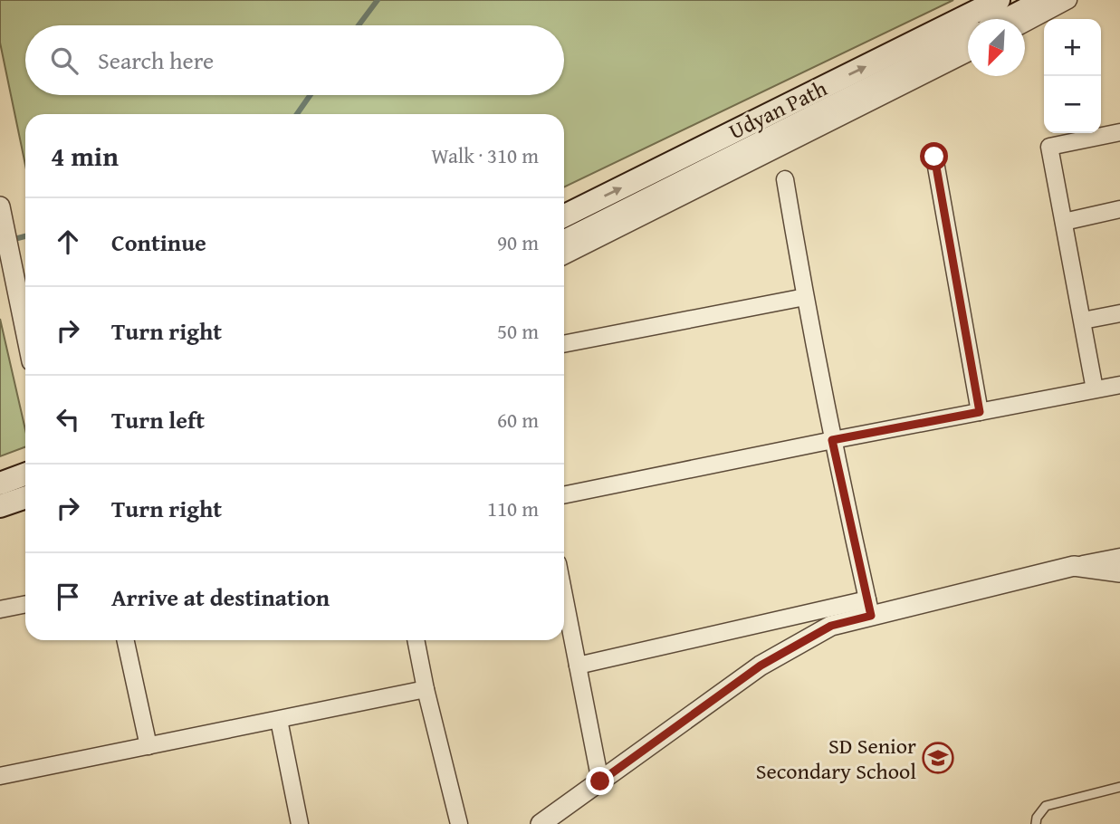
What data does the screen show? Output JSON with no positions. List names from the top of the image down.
{
  "streets": {
    "main road": ["Udyan Path"]
  },
  "places": {
    "school or university": ["SD Senior Secondary School"]
  },
  "north": "bottom left",
  "page": {
    "map_buttons": ["+", "−"],
    "search": "Search here",
    "heading": ["4 min", "Walk · 310 m"],
    "list": [
      ["Continue", "90 m"],
      ["Turn right", "50 m"],
      ["Turn left", "60 m"],
      ["Turn right", "110 m"],
      "Arrive at destination"
    ]
  }
}
